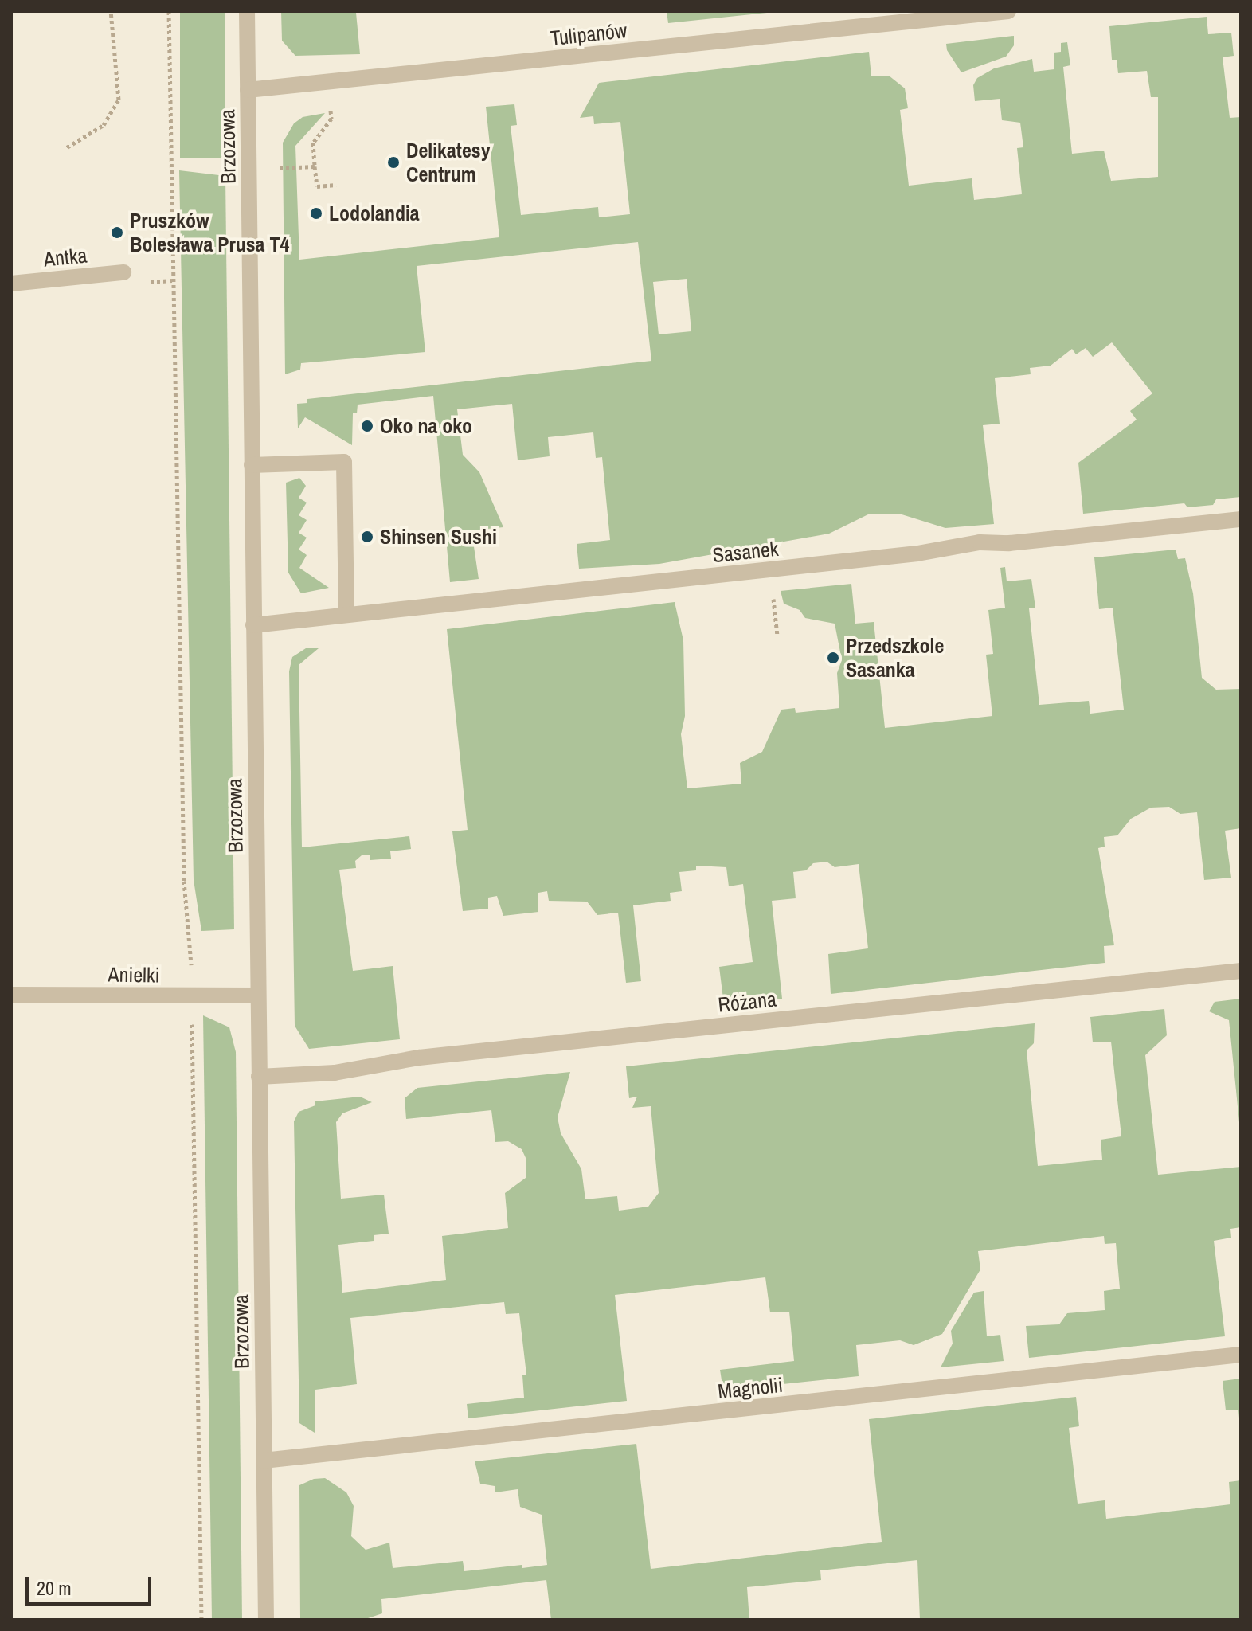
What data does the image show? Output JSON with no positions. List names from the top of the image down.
{
  "streets": {
    "street": [
      "Tulipanów",
      "Brzozowa",
      "Antka",
      "Sasanek",
      "Anielki",
      "Różana",
      "Magnolii"
    ]
  },
  "crossings": [
    ["Tulipanów", "Brzozowa"],
    ["Brzozowa", "Sasanek"],
    ["Brzozowa", "Anielki"],
    ["Brzozowa", "Różana"],
    ["Brzozowa", "Magnolii"]
  ],
  "places": [
    "Delikatesy Centrum",
    "Lodolandia",
    "Pruszków Bolesława Prusa T4",
    "Oko na oko",
    "Shinsen Sushi",
    "Przedszkole Sasanka"
  ],
  "scale_bar": "20 m"
}
